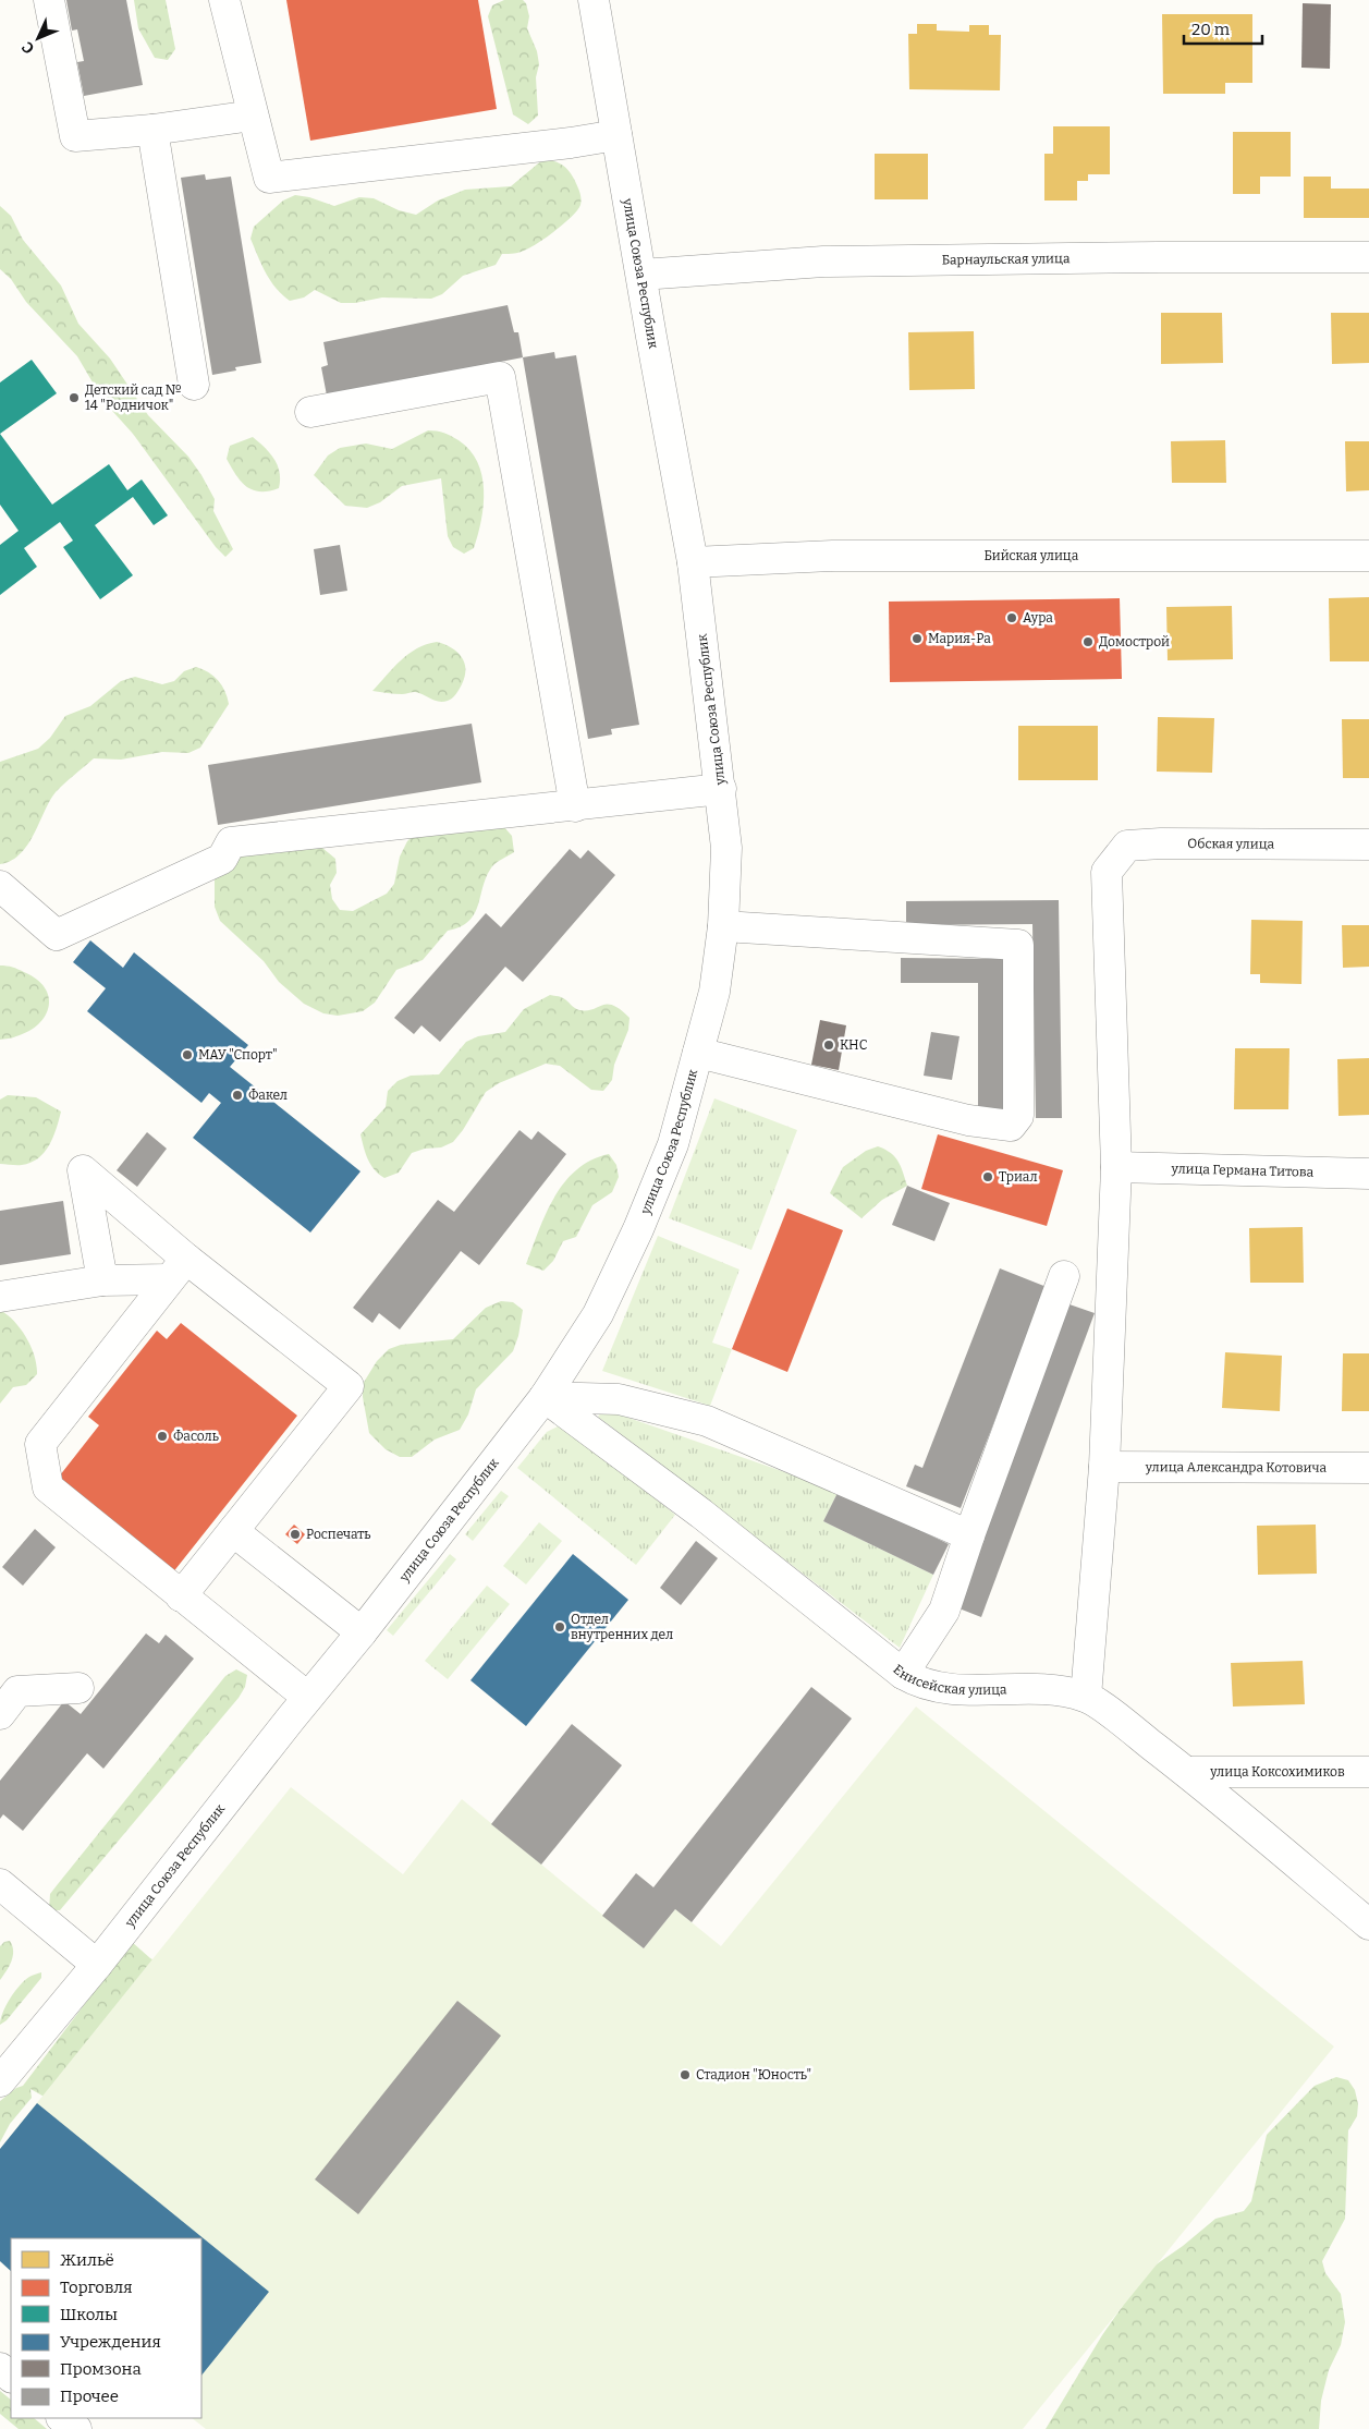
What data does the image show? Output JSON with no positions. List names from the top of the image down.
{
  "streets": {
    "street": [
      "Барнаульская улица",
      "улица Союза Республик",
      "Бийская улица",
      "Обская улица",
      "улица Германа Титова",
      "улица Александра Котовича",
      "Енисейская улица",
      "улица Коксохимиков"
    ]
  },
  "crossings": [
    ["Барнаульская улица", "улица Союза Республик"],
    ["улица Союза Республик", "Бийская улица"],
    ["улица Союза Республик", "Енисейская улица"],
    ["Обская улица", "улица Германа Титова"],
    ["Енисейская улица", "улица Коксохимиков"]
  ],
  "places": [
    "Детский сад № 14 \"Родничок\"",
    "Аура",
    "Мария-Ра",
    "Домострой",
    "КНС",
    "МАУ \"Спорт\"",
    "Факел",
    "Триал",
    "Фасоль",
    "Роспечать",
    "Отдел внутренних дел",
    "Стадион \"Юность\""
  ],
  "legend": [
    "Жильё",
    "Торговля",
    "Школы",
    "Учреждения",
    "Промзона",
    "Прочее"
  ],
  "scale_bar": "20 m",
  "north": "bottom left"
}
